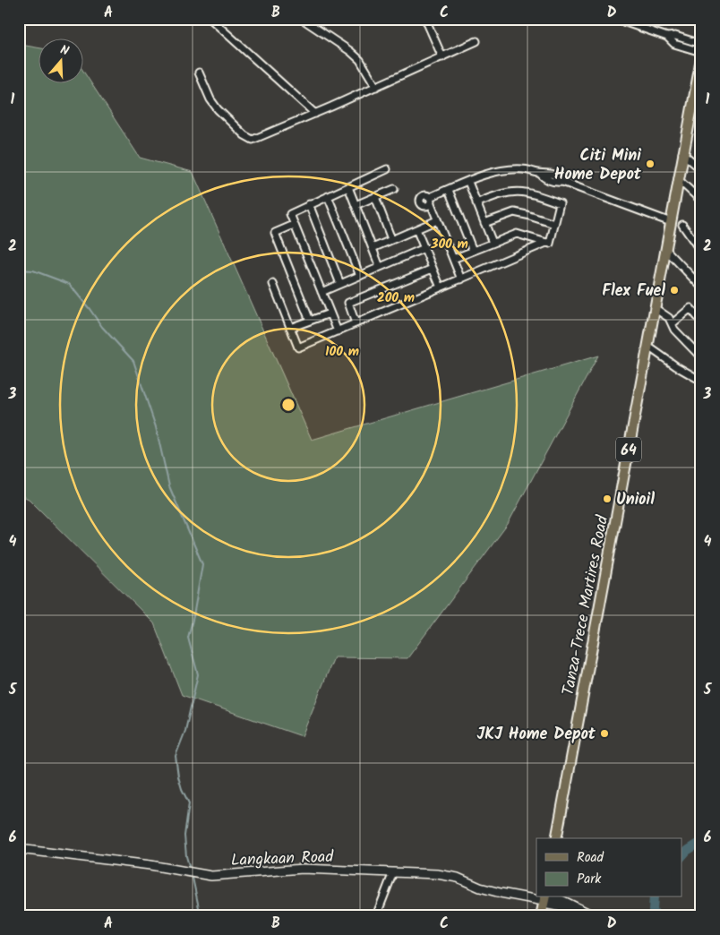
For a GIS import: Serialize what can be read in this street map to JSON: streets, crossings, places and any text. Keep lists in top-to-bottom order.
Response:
{
  "streets": {
    "main road": ["64", "Tanza-Trece Martires Road"],
    "street": ["Langkaan Road"]
  },
  "places": [
    "Citi Mini Home Depot",
    "Flex Fuel",
    "Unioil",
    "JKJ Home Depot"
  ],
  "legend": ["Road", "Park"],
  "north": "top",
  "grid": {
    "columns": [
      "A",
      "B",
      "C",
      "D"
    ],
    "rows": [
      "1",
      "2",
      "3",
      "4",
      "5",
      "6"
    ]
  },
  "rings": ["300 m", "200 m", "100 m"]
}
